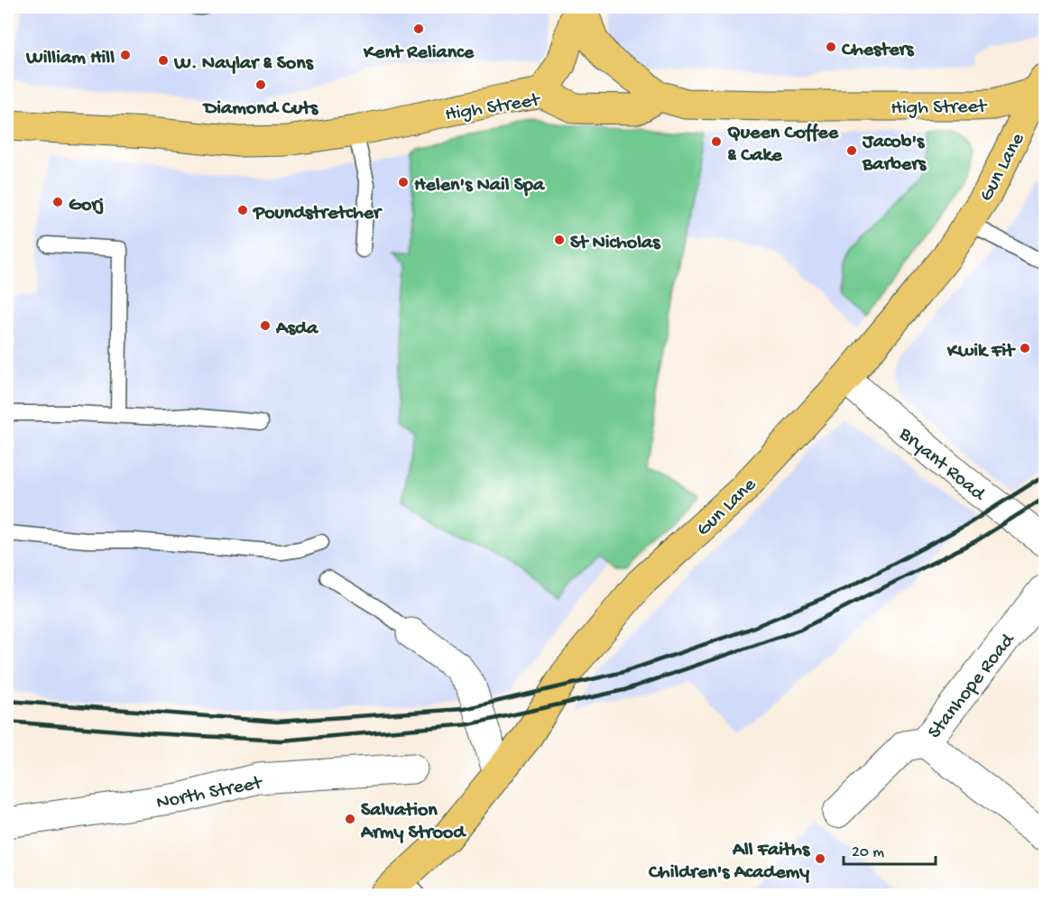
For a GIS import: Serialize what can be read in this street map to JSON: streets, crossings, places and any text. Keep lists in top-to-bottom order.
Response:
{
  "streets": {
    "main road": ["High Street", "Gun Lane"],
    "street": ["Bryant Road", "Stanhope Road", "North Street"]
  },
  "crossings": [
    ["High Street", "Gun Lane"],
    ["Gun Lane", "Bryant Road"]
  ],
  "places": [
    "Kent Reliance",
    "Chesters",
    "William Hill",
    "W. Naylar & Sons",
    "Diamond Cuts",
    "Queen Coffee & Cake",
    "Jacob's Barbers",
    "Helen's Nail Spa",
    "Gorj",
    "Poundstretcher",
    "St Nicholas",
    "Asda",
    "Kwik Fit",
    "Salvation Army Strood",
    "All Faiths Children's Academy"
  ],
  "scale_bar": "20 m"
}
